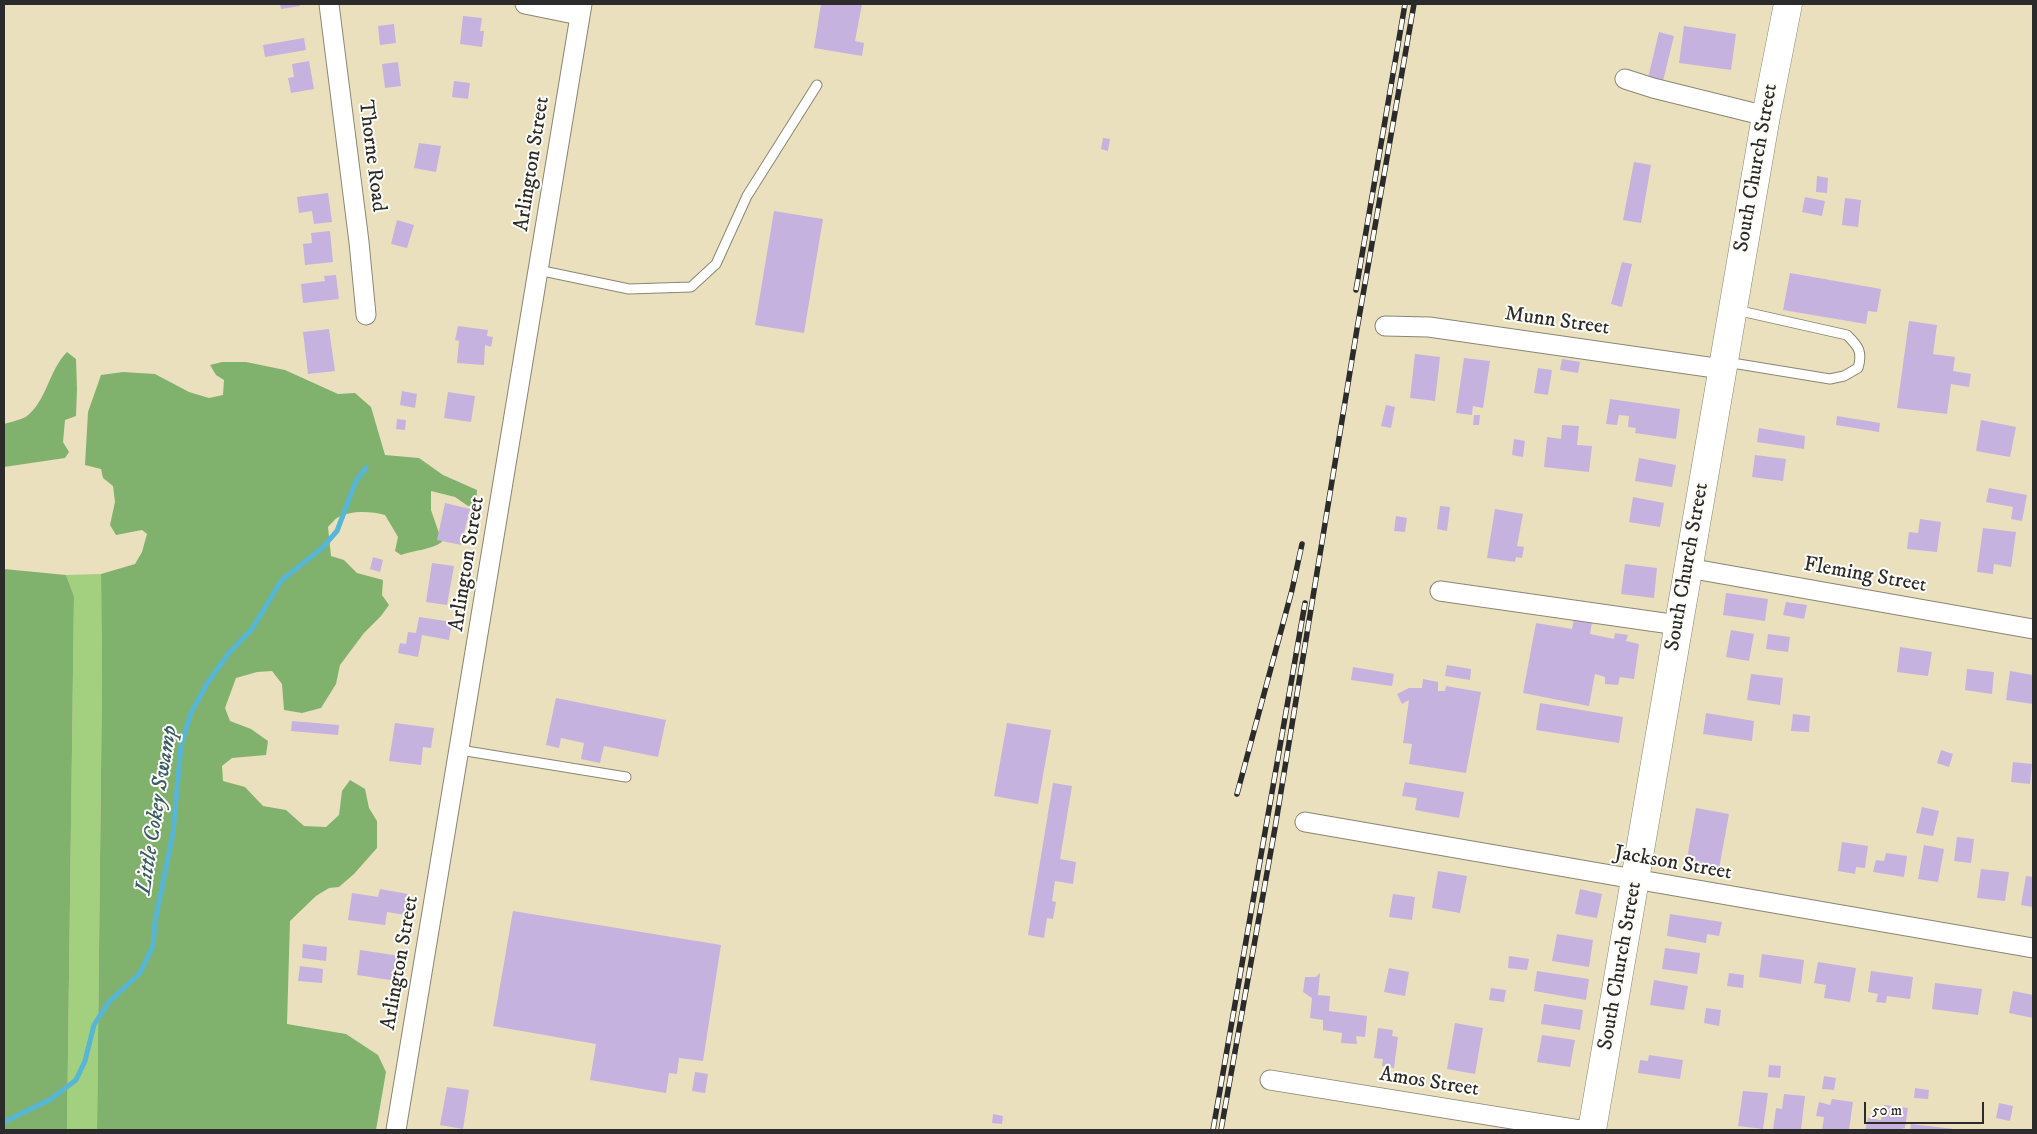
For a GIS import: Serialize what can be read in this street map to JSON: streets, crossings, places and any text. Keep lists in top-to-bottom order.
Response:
{
  "streets": {
    "main road": ["South Church Street"],
    "street": [
      "Thorne Road",
      "Arlington Street",
      "Munn Street",
      "Fleming Street",
      "Jackson Street",
      "Amos Street"
    ]
  },
  "crossings": [
    ["South Church Street", "Munn Street"],
    ["South Church Street", "Fleming Street"],
    ["South Church Street", "Jackson Street"]
  ],
  "water": ["Little Cokey Swamp"],
  "scale_bar": "50 m"
}
